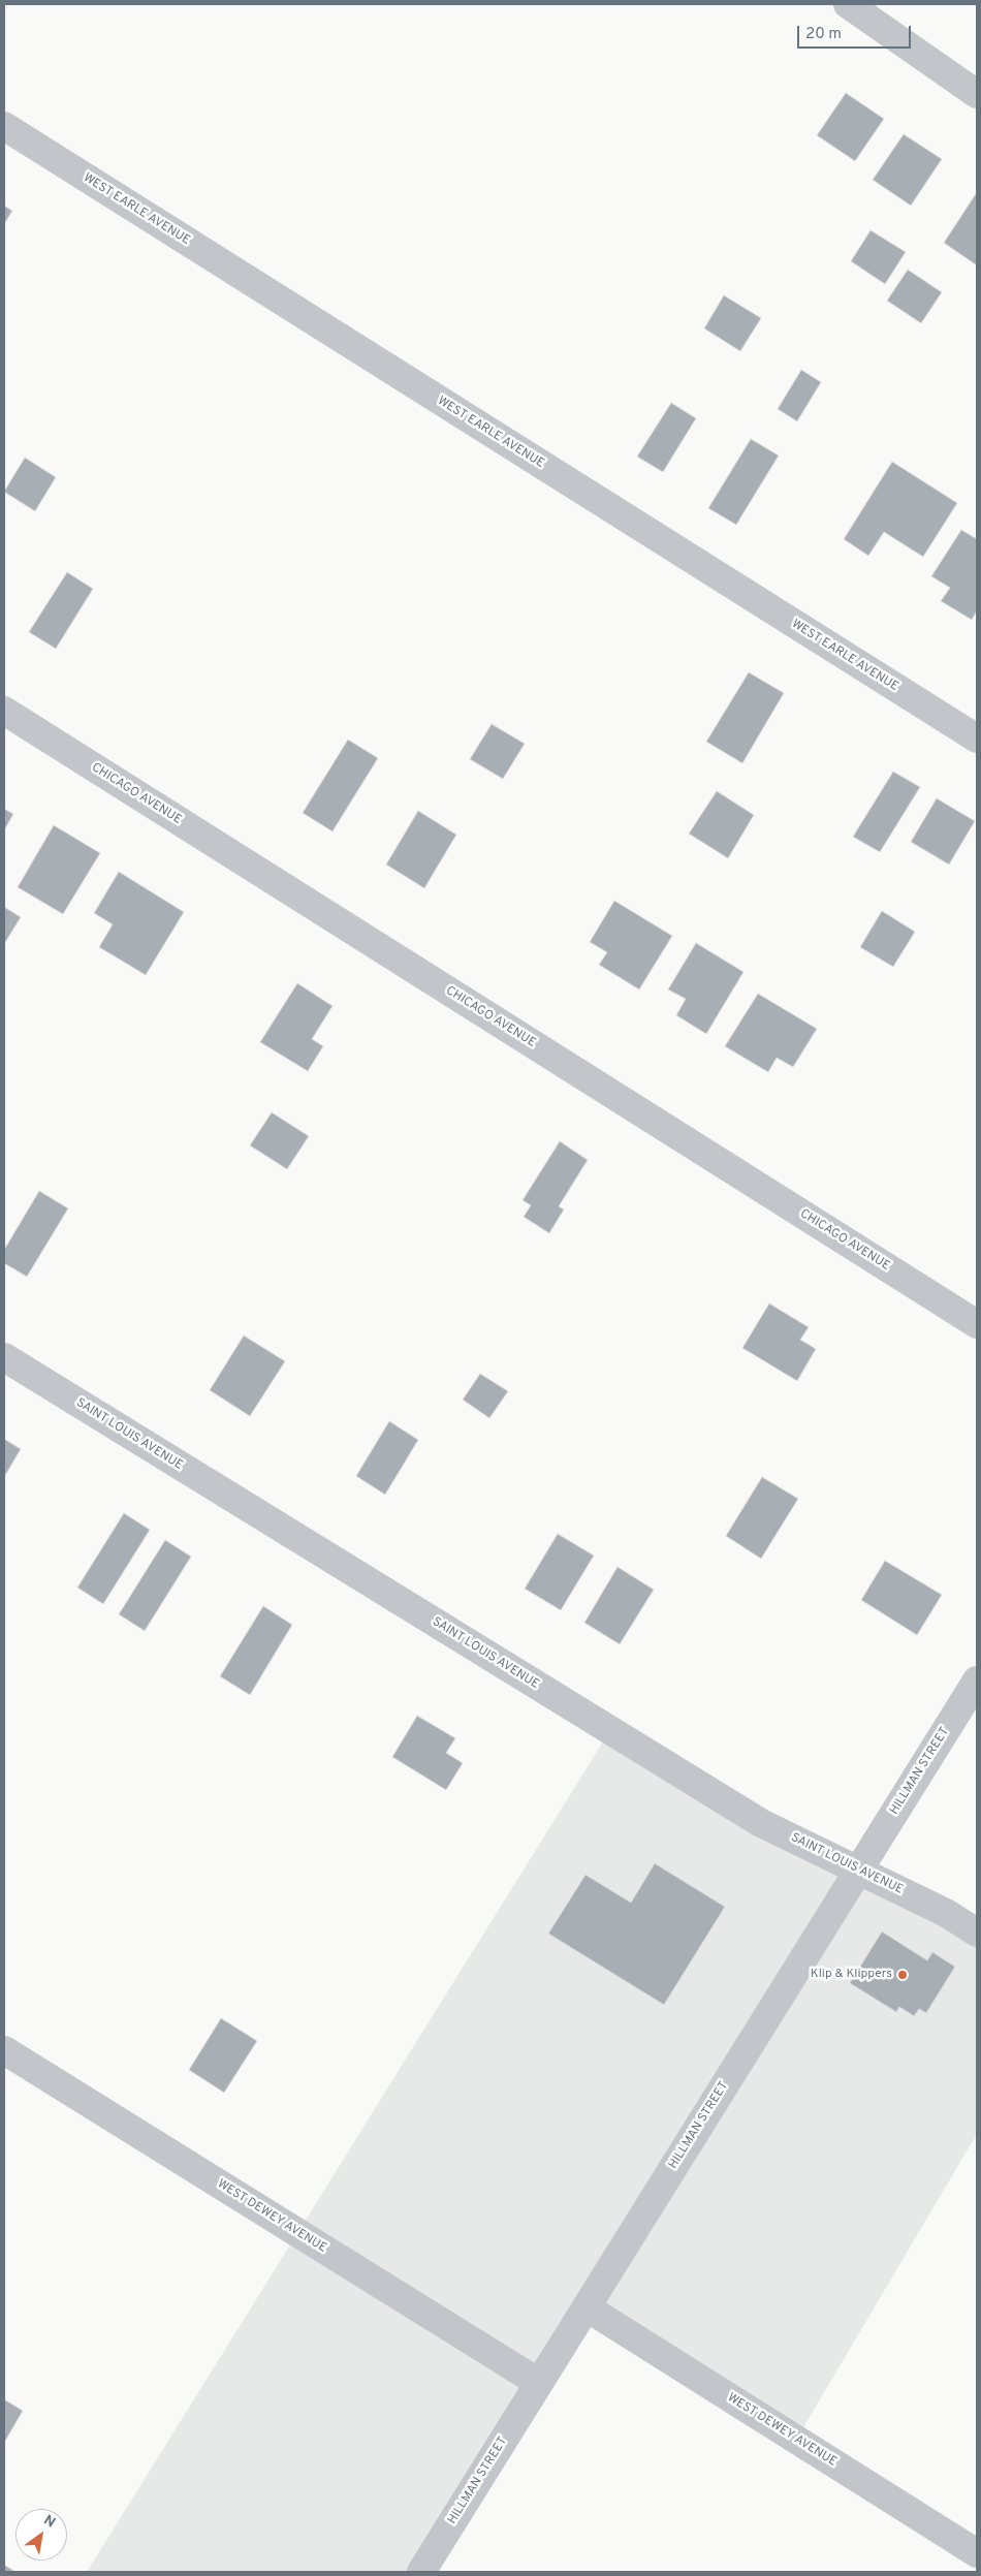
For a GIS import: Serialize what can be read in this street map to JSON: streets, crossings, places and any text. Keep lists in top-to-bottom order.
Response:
{
  "streets": {
    "street": [
      "WEST EARLE AVENUE",
      "CHICAGO AVENUE",
      "SAINT LOUIS AVENUE",
      "HILLMAN STREET",
      "WEST DEWEY AVENUE"
    ]
  },
  "crossings": [
    ["SAINT LOUIS AVENUE", "HILLMAN STREET"],
    ["HILLMAN STREET", "WEST DEWEY AVENUE"]
  ],
  "places": ["Klip & Klippers"],
  "scale_bar": "20 m",
  "north": "top right"
}
